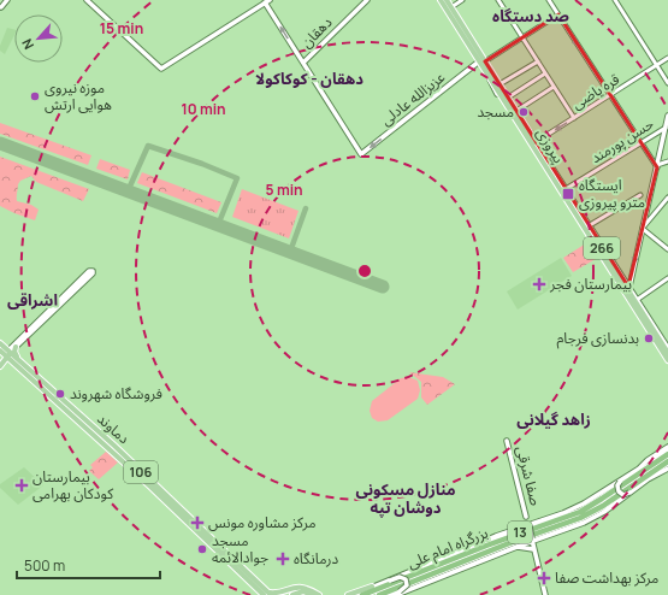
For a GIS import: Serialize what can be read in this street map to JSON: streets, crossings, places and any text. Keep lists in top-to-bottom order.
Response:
{
  "streets": {
    "highway": ["13", "بزرگراه امام علی"],
    "main road": [
      "دهقان",
      "عزیزالله عادلی",
      "پیروزی",
      "266",
      "دماوند",
      "106",
      "صفا شرقی"
    ],
    "street": ["قره یاضی", "حسن پورمند"]
  },
  "crossings": [
    ["دهقان", "عزیزالله عادلی"],
    ["قره یاضی", "پیروزی"],
    ["عزیزالله عادلی", "پیروزی"],
    ["حسن پورمند", "پیروزی"],
    ["صفا شرقی", "بزرگراه امام علی"]
  ],
  "districts": [
    "صد دستگاه",
    "دهقان - کوکاکولا",
    "اشراقی",
    "زاهد گیلانی",
    "منازل مسکونی دوشان تپه"
  ],
  "places": {
    "other": [
      "موزه نیروی هوایی ارتش",
      "مسجد",
      "بدنسازی فرجام",
      "فروشگاه شهروند",
      "مسجد جوادالائمه"
    ],
    "transit": ["ایستگاه مترو پیروزی"],
    "health": [
      "بیمارستان فجر",
      "بیمارستان کودکان بهرامی",
      "مرکز مشاوره مونس",
      "درمانگاه",
      "مرکز بهداشت صفا"
    ]
  },
  "scale_bar": "500 m",
  "north": "bottom left",
  "rings": ["15 min", "10 min", "5 min"]
}
